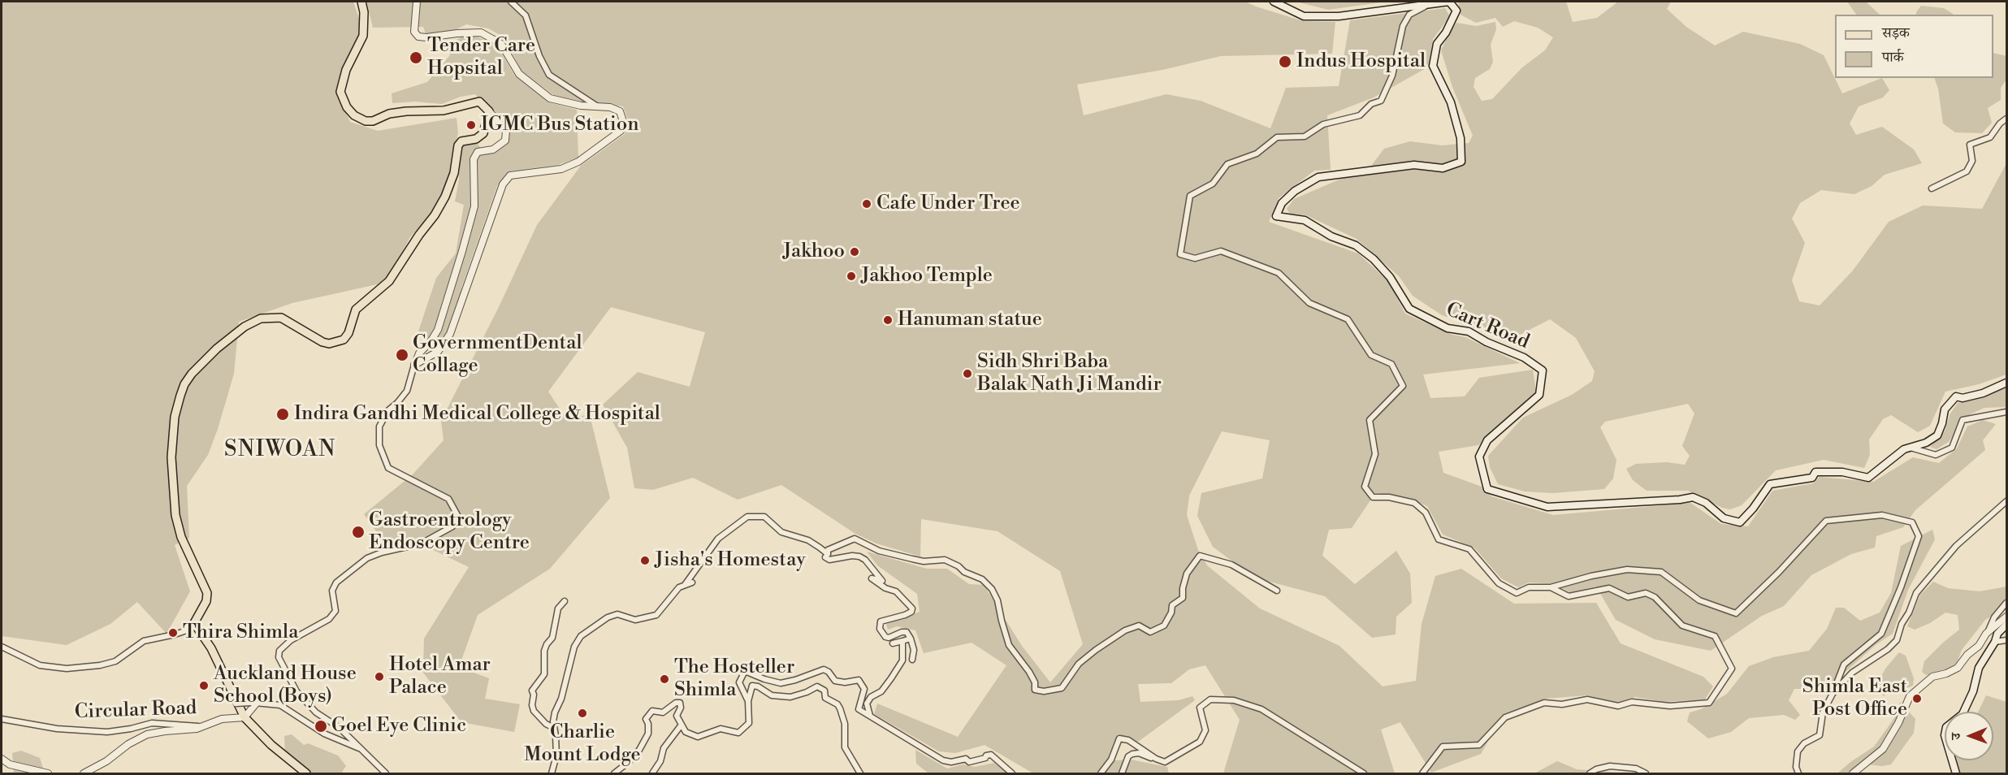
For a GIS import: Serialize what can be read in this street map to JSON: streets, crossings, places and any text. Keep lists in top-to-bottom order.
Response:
{
  "streets": {
    "main road": ["Cart Road"],
    "street": ["Circular Road"]
  },
  "districts": ["SNIWOAN"],
  "places": [
    "Tender Care Hopsital",
    "Indus Hospital",
    "IGMC Bus Station",
    "Cafe Under Tree",
    "Jakhoo",
    "Jakhoo Temple",
    "Hanuman statue",
    "GovernmentDental Collage",
    "Sidh Shri Baba Balak Nath Ji Mandir",
    "Indira Gandhi Medical College & Hospital",
    "Gastroentrology Endoscopy Centre",
    "Jisha's Homestay",
    "Thira Shimla",
    "Hotel Amar Palace",
    "The Hosteller Shimla",
    "Auckland House School (Boys)",
    "Shimla East Post Office",
    "Charlie Mount Lodge",
    "Goel Eye Clinic"
  ],
  "legend": ["सड़क", "पार्क"],
  "north": "left"
}
